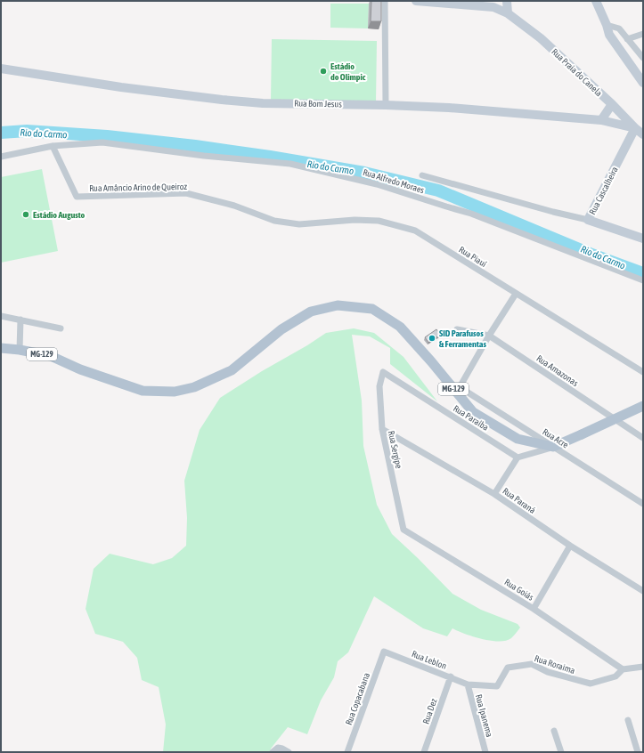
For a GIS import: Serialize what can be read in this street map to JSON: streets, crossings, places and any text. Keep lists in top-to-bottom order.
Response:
{
  "streets": {
    "main road": ["MG-129"],
    "street": [
      "Rua Praia do Canela",
      "Rua Bom Jesus",
      "Rua Alfredo Moraes",
      "Rua Amâncio Arino de Queiroz",
      "Rua Cascalheira",
      "Rua Piauí",
      "Rua Amazonas",
      "Rua Paraíba",
      "Rua Acre",
      "Rua Sergipe",
      "Rua Paraná",
      "Rua Goiás",
      "Rua Leblon",
      "Rua Roraima",
      "Rua Copacabana",
      "Rua Dez",
      "Rua Ipanema"
    ]
  },
  "crossings": [
    ["Rua Praia do Canela", "Rua Bom Jesus"],
    ["Rua Praia do Canela", "Rua Cascalheira"],
    ["Rua Bom Jesus", "Rua Cascalheira"],
    ["Rua Alfredo Moraes", "Rua Amâncio Arino de Queiroz"],
    ["Rua Amâncio Arino de Queiroz", "Rua Piauí"],
    ["MG-129", "Rua Acre"],
    ["Rua Amazonas", "Rua Acre"],
    ["Rua Paraíba", "Rua Sergipe"],
    ["Rua Sergipe", "Rua Paraná"],
    ["Rua Sergipe", "Rua Goiás"],
    ["Rua Goiás", "Rua Roraima"],
    ["Rua Leblon", "Rua Roraima"],
    ["Rua Leblon", "Rua Copacabana"],
    ["Rua Leblon", "Rua Dez"],
    ["Rua Leblon", "Rua Ipanema"],
    ["Rua Roraima", "Rua Ipanema"]
  ],
  "water": ["Rio do Carmo"],
  "places": ["Estádio do Olimpic", "Estádio Augusto", "SID Parafusos & Ferramentas"]
}
